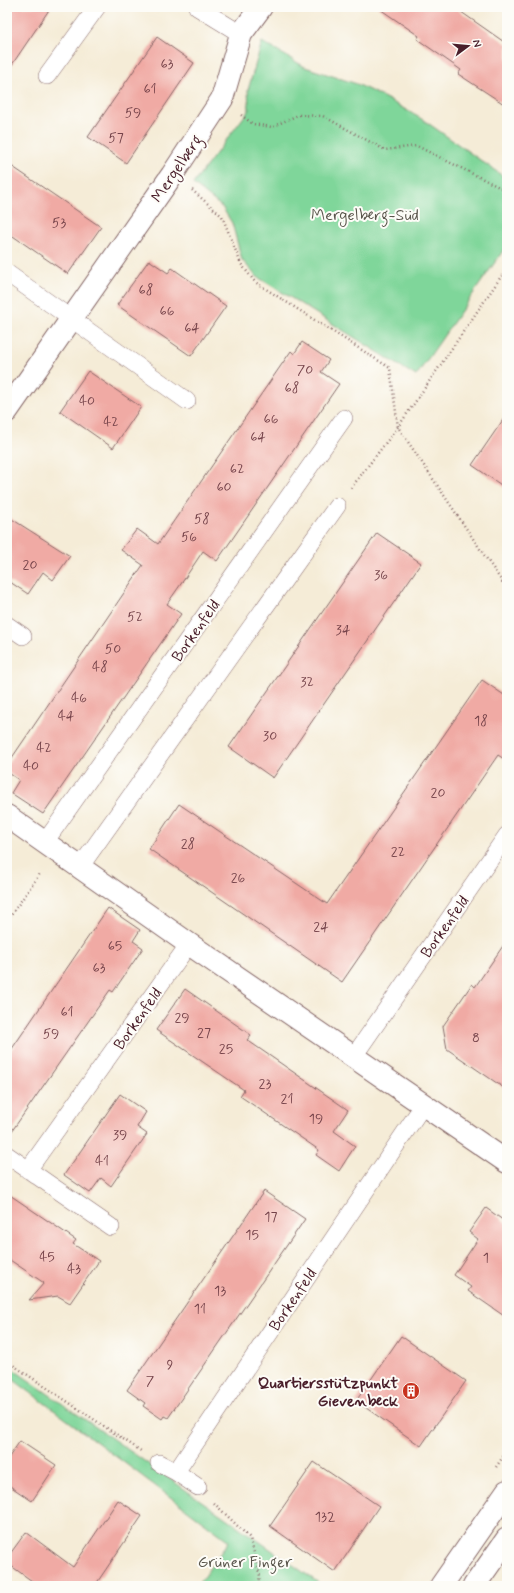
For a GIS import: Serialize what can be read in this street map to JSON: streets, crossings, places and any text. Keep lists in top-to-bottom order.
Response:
{
  "streets": {
    "street": ["Mergelberg"],
    "lane": ["Borkenfeld"]
  },
  "parks": ["Mergelberg-Süd", "Grüner Finger"],
  "places": {
    "building": ["Quartiersstützpunkt Gievenbeck"]
  },
  "house_numbers": [
    "63",
    "61",
    "59",
    "57",
    "53",
    "68",
    "66",
    "64",
    "70",
    "68",
    "40",
    "66",
    "42",
    "64",
    "62",
    "60",
    "58",
    "56",
    "20",
    "36",
    "52",
    "34",
    "50",
    "48",
    "32",
    "46",
    "44",
    "18",
    "30",
    "42",
    "40",
    "20",
    "28",
    "22",
    "26",
    "24",
    "65",
    "63",
    "61",
    "29",
    "27",
    "59",
    "8",
    "25",
    "23",
    "21",
    "19",
    "39",
    "41",
    "17",
    "15",
    "45",
    "1",
    "43",
    "13",
    "11",
    "9",
    "7",
    "132"
  ],
  "north": "right"
}
